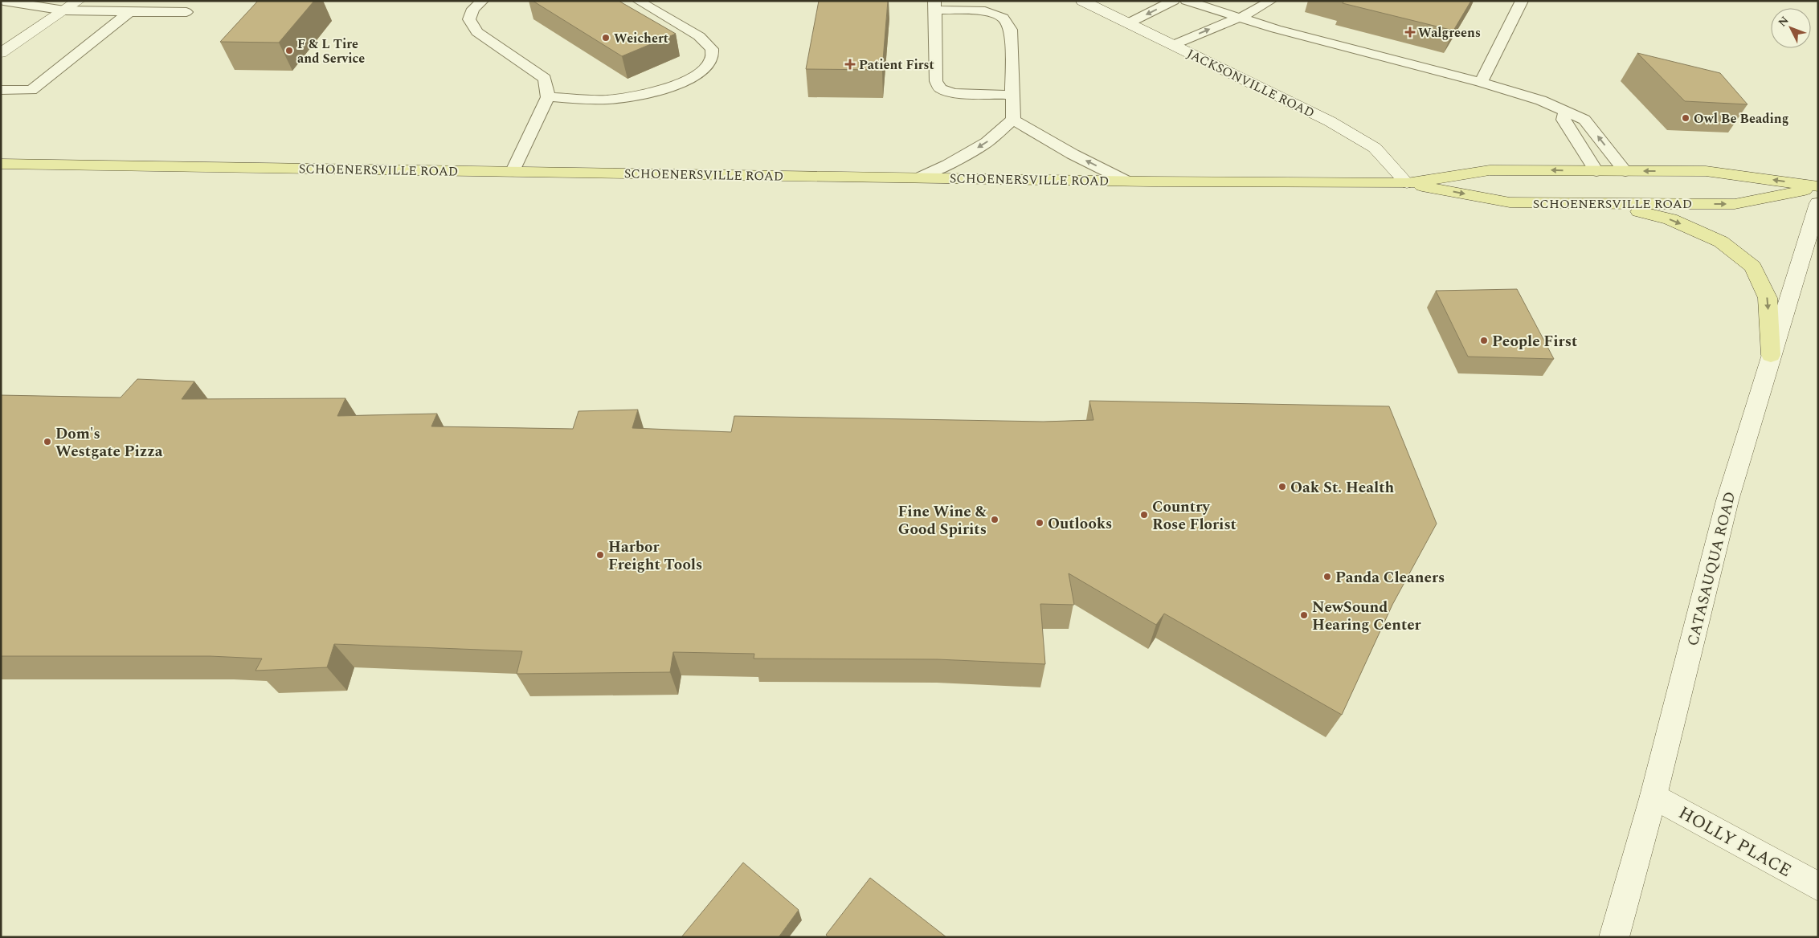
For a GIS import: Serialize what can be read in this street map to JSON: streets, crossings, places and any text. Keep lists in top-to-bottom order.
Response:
{
  "streets": {
    "main road": ["SCHOENERSVILLE ROAD"],
    "street": ["JACKSONVILLE ROAD", "CATASAUQUA ROAD", "HOLLY PLACE"]
  },
  "crossings": [
    ["JACKSONVILLE ROAD", "SCHOENERSVILLE ROAD"],
    ["CATASAUQUA ROAD", "HOLLY PLACE"]
  ],
  "places": {
    "health": ["Walgreens", "Patient First"],
    "other": [
      "Weichert",
      "F & L Tire and Service",
      "Owl Be Beading",
      "People First",
      "Dom's Westgate Pizza",
      "Oak St. Health",
      "Country Rose Florist",
      "Fine Wine & Good Spirits",
      "Outlooks",
      "Harbor Freight Tools",
      "Panda Cleaners",
      "NewSound Hearing Center"
    ]
  },
  "north": "top left"
}
